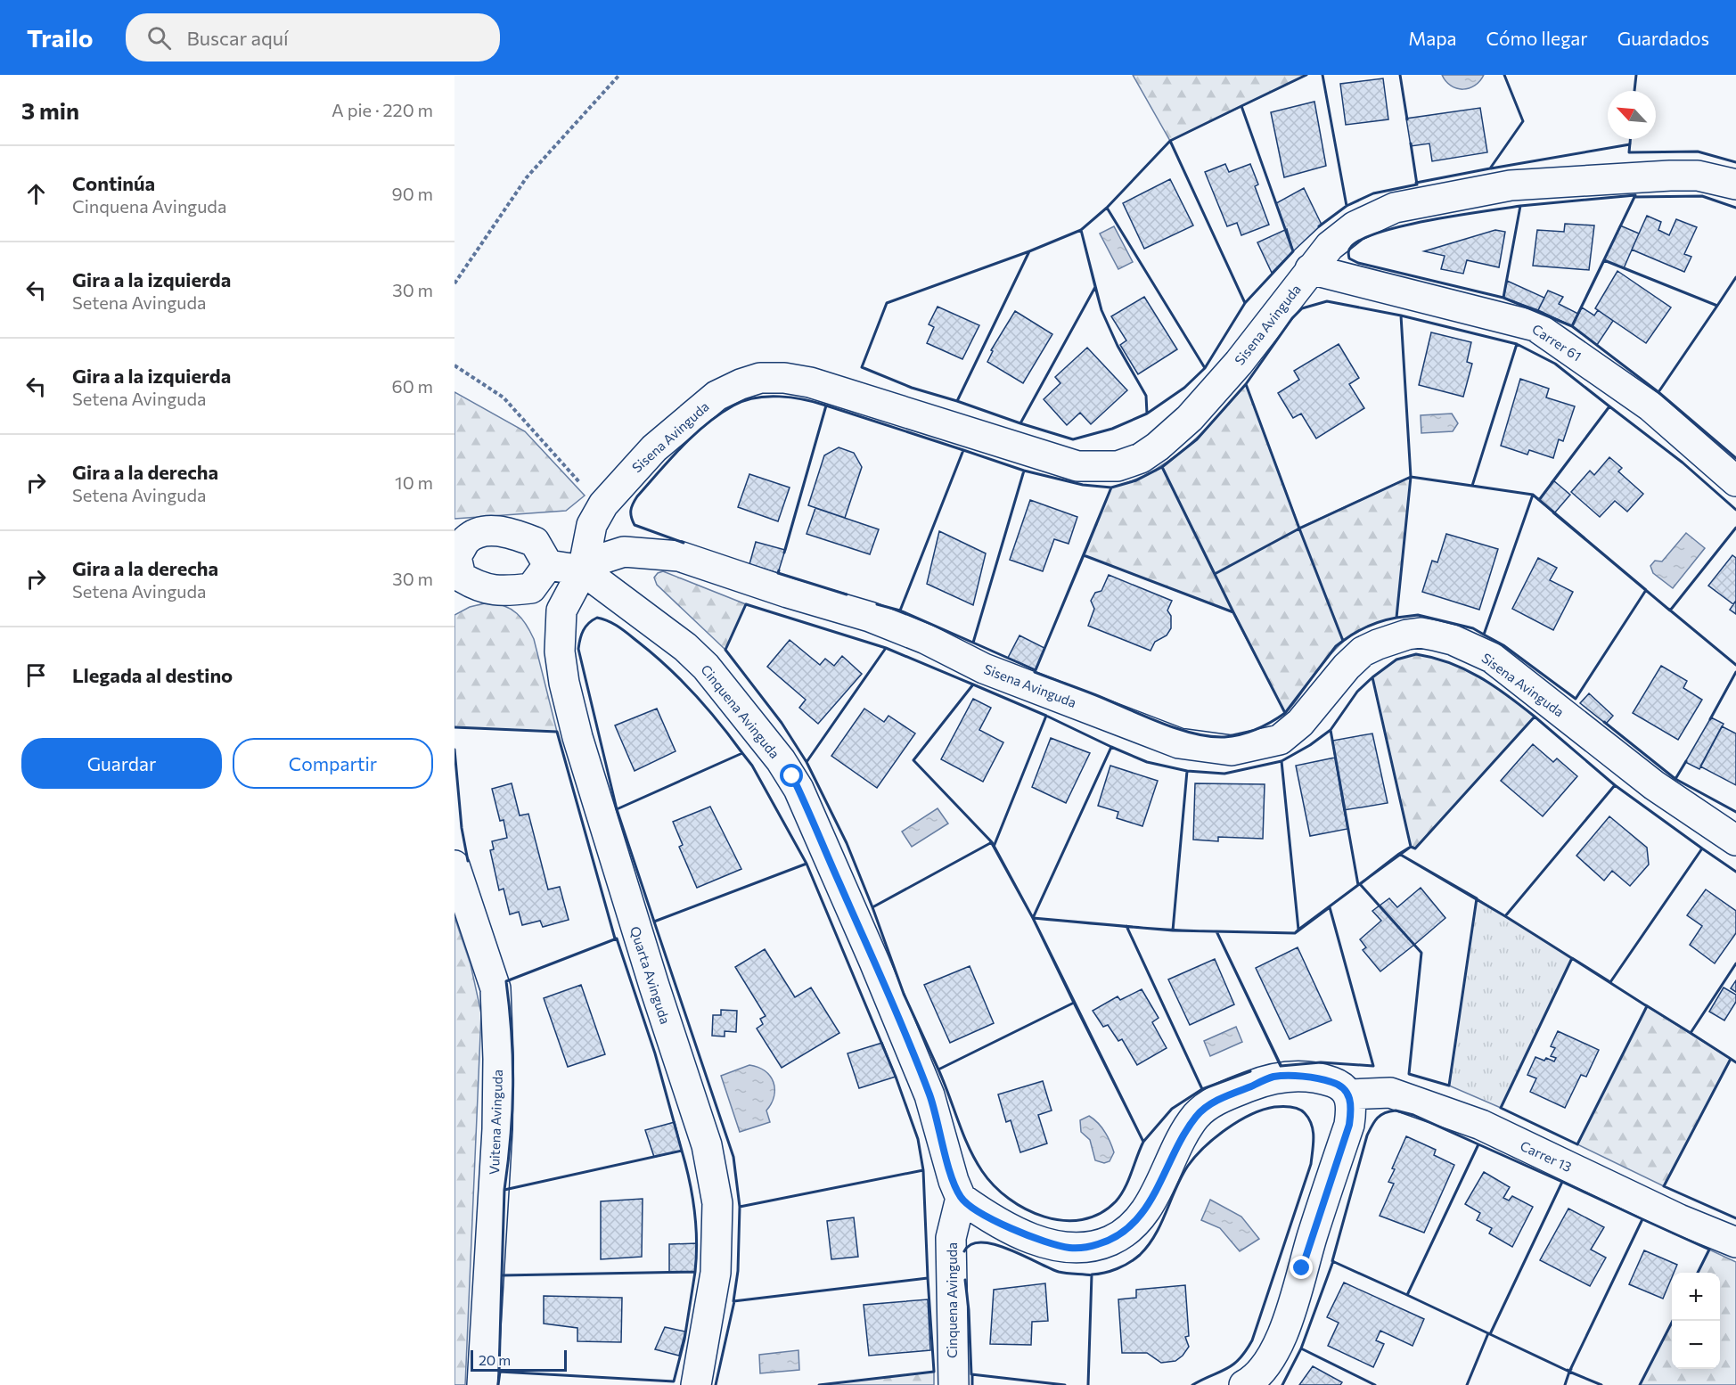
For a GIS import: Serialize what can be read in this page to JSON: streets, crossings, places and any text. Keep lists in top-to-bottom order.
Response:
{
  "streets": {
    "street": [
      "Sisena Avinguda",
      "Carrer 61",
      "Cinquena Avinguda",
      "Quarta Avinguda",
      "Vuitena Avinguda",
      "Carrer 13"
    ]
  },
  "crossings": [
    ["Sisena Avinguda", "Carrer 61"],
    ["Sisena Avinguda", "Cinquena Avinguda"],
    ["Sisena Avinguda", "Quarta Avinguda"],
    ["Cinquena Avinguda", "Quarta Avinguda"]
  ],
  "scale_bar": "20 m",
  "north": "top left",
  "page": {
    "header": "Trailo",
    "search": "Buscar aquí",
    "nav": ["Mapa", "Cómo llegar", "Guardados"],
    "heading": ["3 min", "A pie · 220 m"],
    "list": [
      ["Continúa", "Cinquena Avinguda", "90 m"],
      ["Gira a la izquierda", "Setena Avinguda", "30 m"],
      ["Gira a la izquierda", "Setena Avinguda", "60 m"],
      ["Gira a la derecha", "Setena Avinguda", "10 m"],
      ["Gira a la derecha", "Setena Avinguda", "30 m"],
      "Llegada al destino"
    ],
    "buttons": ["Guardar", "Compartir"],
    "map_buttons": ["+", "−"],
    "scale": "20 m"
  }
}
